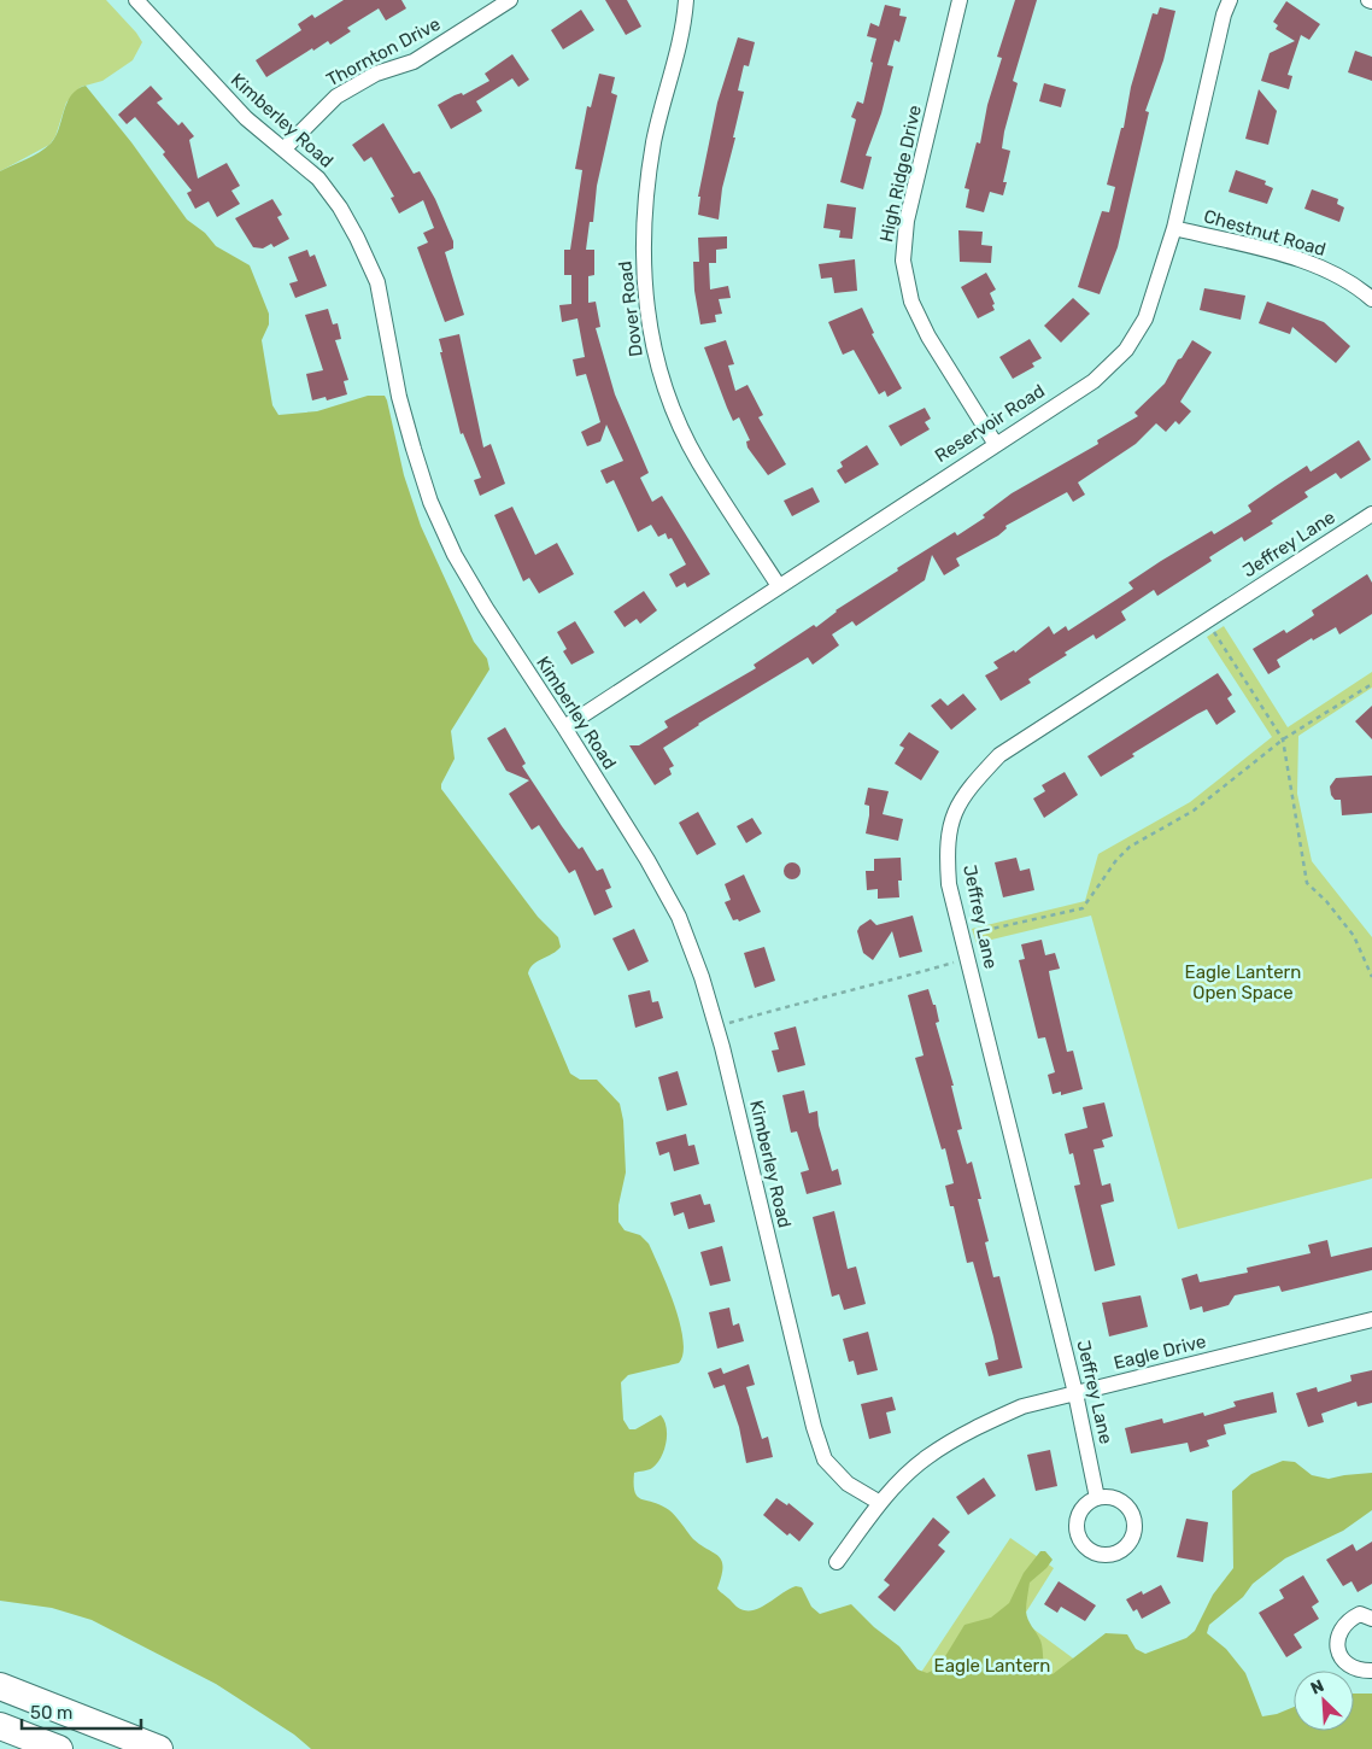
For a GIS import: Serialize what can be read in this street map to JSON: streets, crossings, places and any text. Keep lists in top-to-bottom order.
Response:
{
  "streets": {
    "street": [
      "Thornton Drive",
      "Kimberley Road",
      "High Ridge Drive",
      "Chestnut Road",
      "Dover Road",
      "Reservoir Road",
      "Jeffrey Lane",
      "Eagle Drive"
    ]
  },
  "crossings": [
    ["Thornton Drive", "Kimberley Road"],
    ["Kimberley Road", "Reservoir Road"],
    ["Kimberley Road", "Eagle Drive"],
    ["High Ridge Drive", "Reservoir Road"],
    ["Chestnut Road", "Reservoir Road"],
    ["Dover Road", "Reservoir Road"],
    ["Jeffrey Lane", "Eagle Drive"]
  ],
  "parks": ["Eagle Lantern Open Space", "Eagle Lantern"],
  "scale_bar": "50 m",
  "north": "top left"
}
